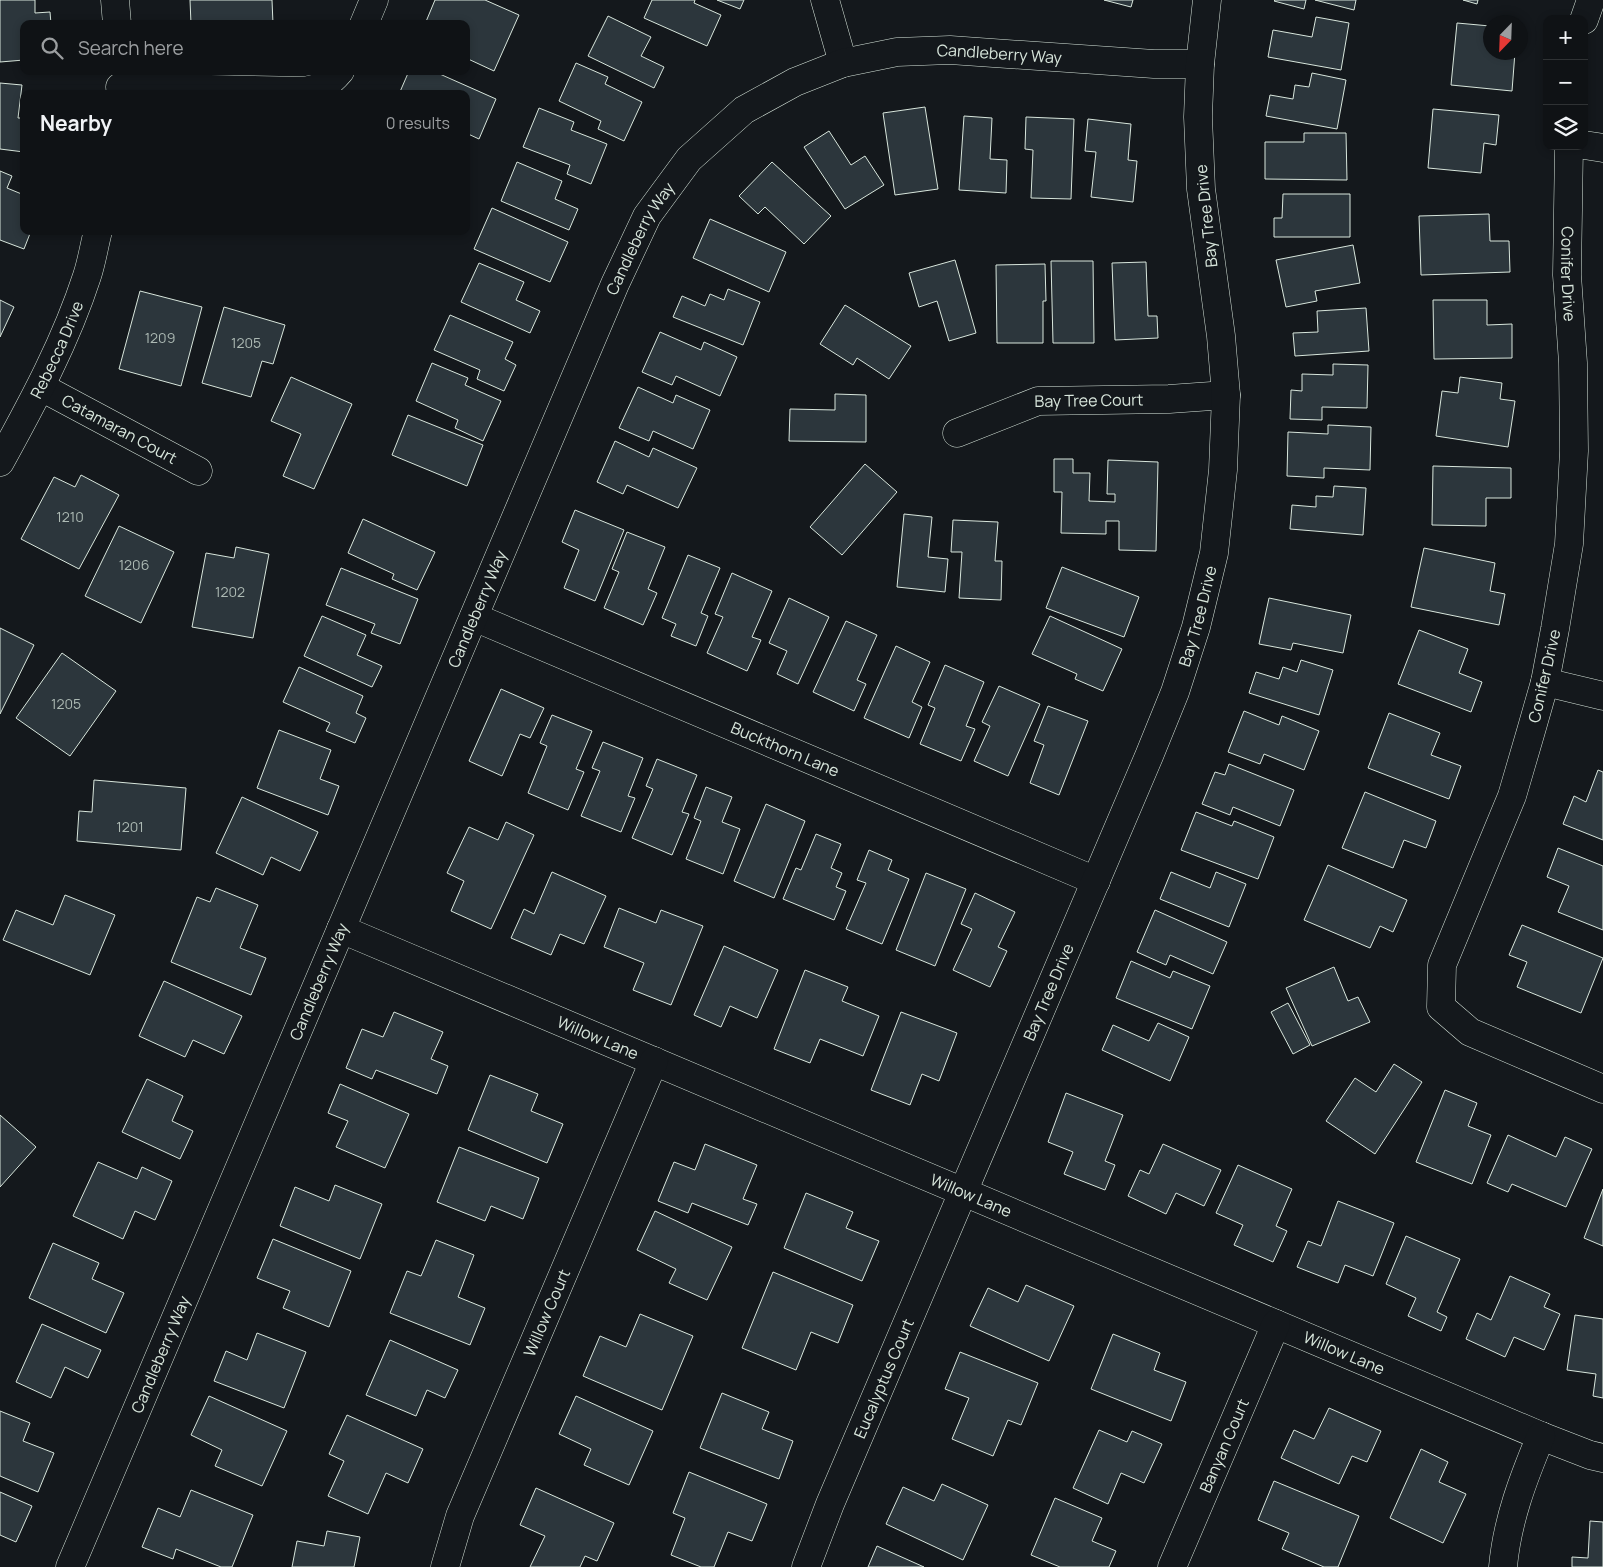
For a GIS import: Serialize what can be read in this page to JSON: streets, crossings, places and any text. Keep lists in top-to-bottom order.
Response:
{
  "streets": {
    "street": [
      "Candleberry Way",
      "Bay Tree Drive",
      "Conifer Drive",
      "Rebecca Drive",
      "Bay Tree Court",
      "Catamaran Court",
      "Buckthorn Lane",
      "Willow Lane",
      "Willow Court",
      "Eucalyptus Court",
      "Banyan Court"
    ]
  },
  "crossings": [
    ["Candleberry Way", "Bay Tree Drive"],
    ["Candleberry Way", "Buckthorn Lane"],
    ["Candleberry Way", "Willow Lane"],
    ["Bay Tree Drive", "Bay Tree Court"],
    ["Bay Tree Drive", "Buckthorn Lane"],
    ["Bay Tree Drive", "Willow Lane"],
    ["Bay Tree Drive", "Eucalyptus Court"],
    ["Rebecca Drive", "Catamaran Court"],
    ["Willow Lane", "Willow Court"],
    ["Willow Lane", "Eucalyptus Court"],
    ["Willow Lane", "Banyan Court"]
  ],
  "house_numbers": [
    "1209",
    "1205",
    "1210",
    "1206",
    "1202",
    "1205",
    "1201"
  ],
  "north": "bottom left",
  "page": {
    "map_buttons": ["+", "−"],
    "search": "Search here",
    "heading": ["Nearby", "0 results"]
  }
}
